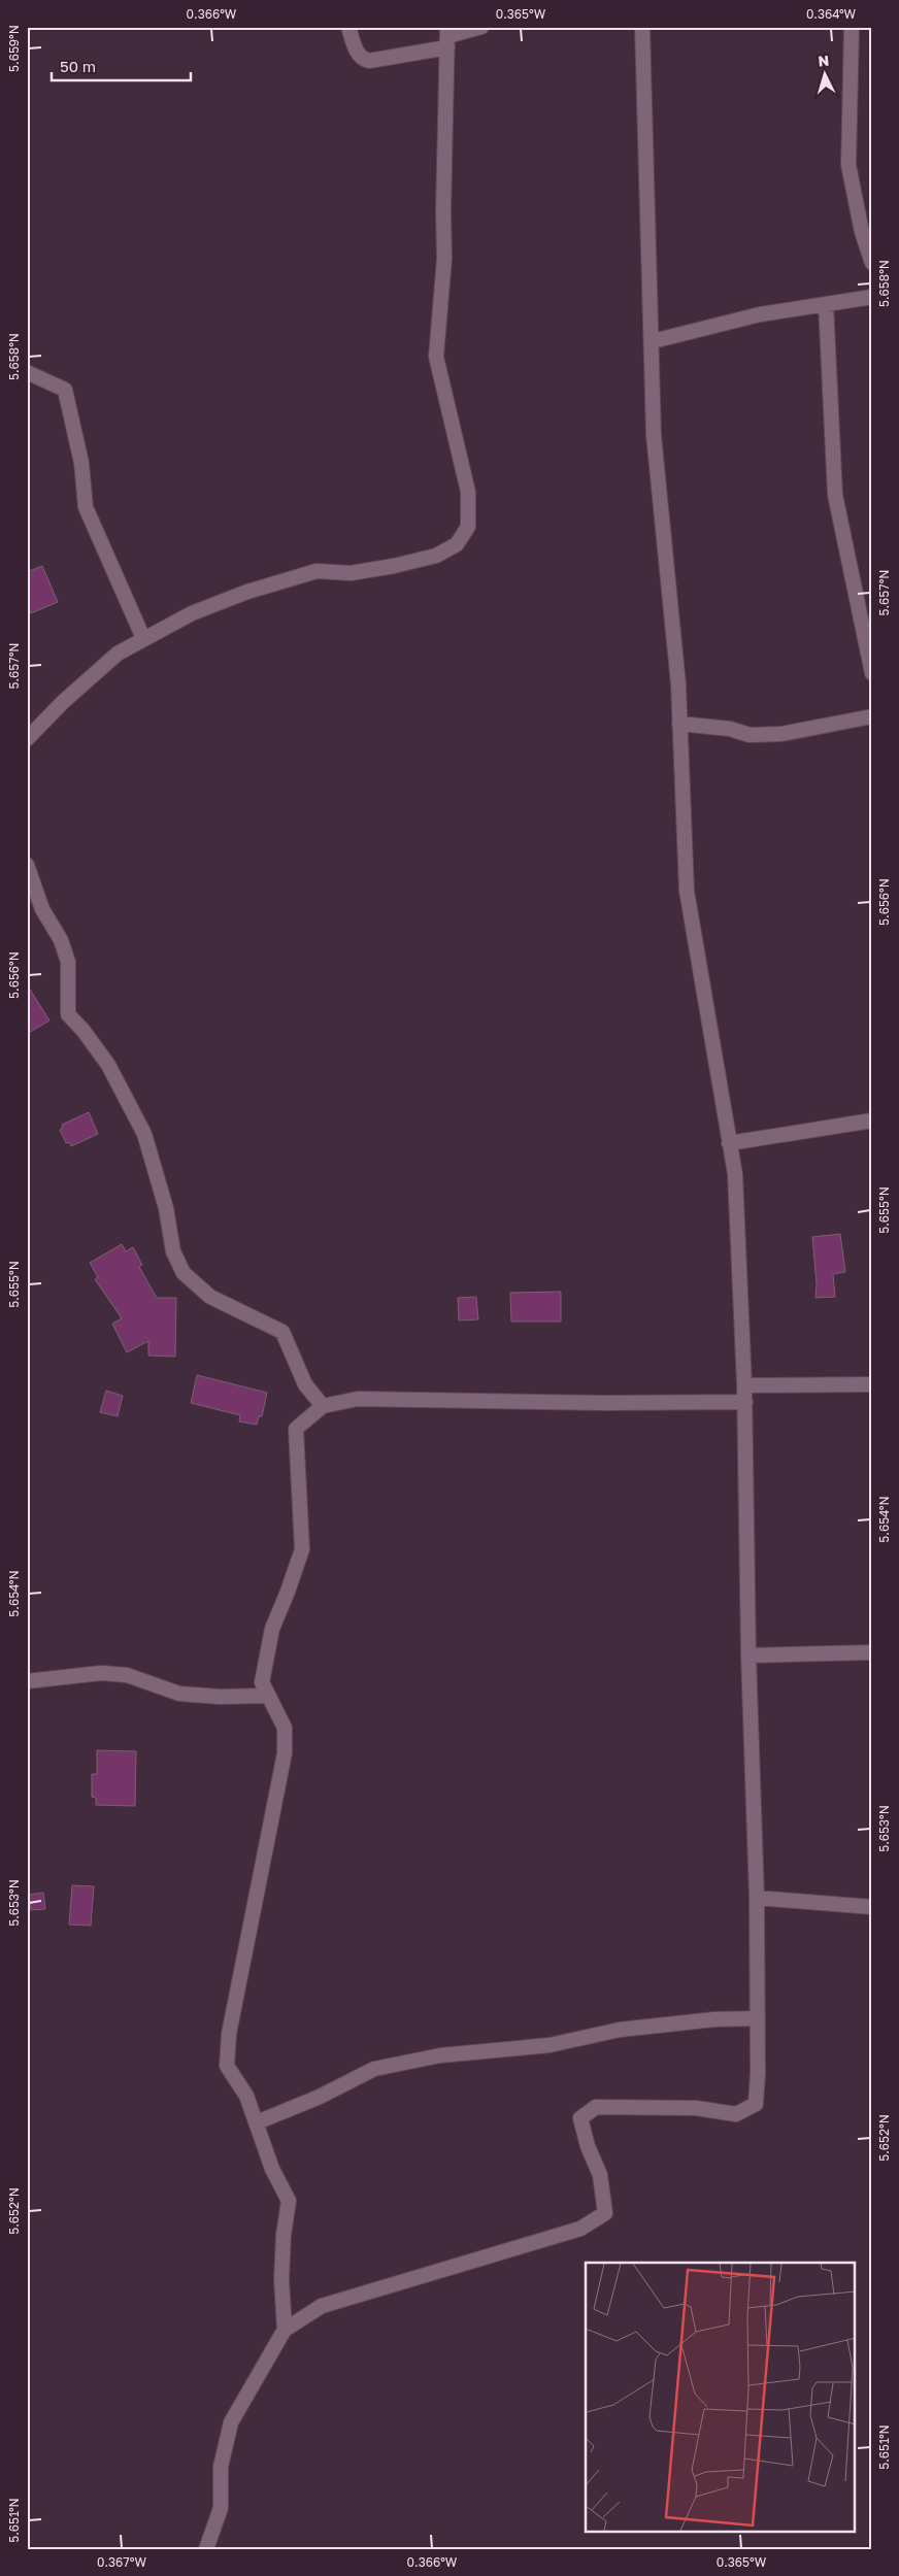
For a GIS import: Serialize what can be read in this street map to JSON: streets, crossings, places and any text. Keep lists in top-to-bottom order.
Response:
{
  "scale_bar": "50 m",
  "north": "top",
  "coordinates": [
    "0.366°W",
    "0.365°W",
    "0.364°W",
    "5.659°N",
    "5.658°N",
    "5.657°N",
    "5.656°N",
    "5.655°N",
    "5.654°N",
    "5.653°N",
    "5.652°N",
    "5.651°N",
    "0.367°W"
  ]
}
